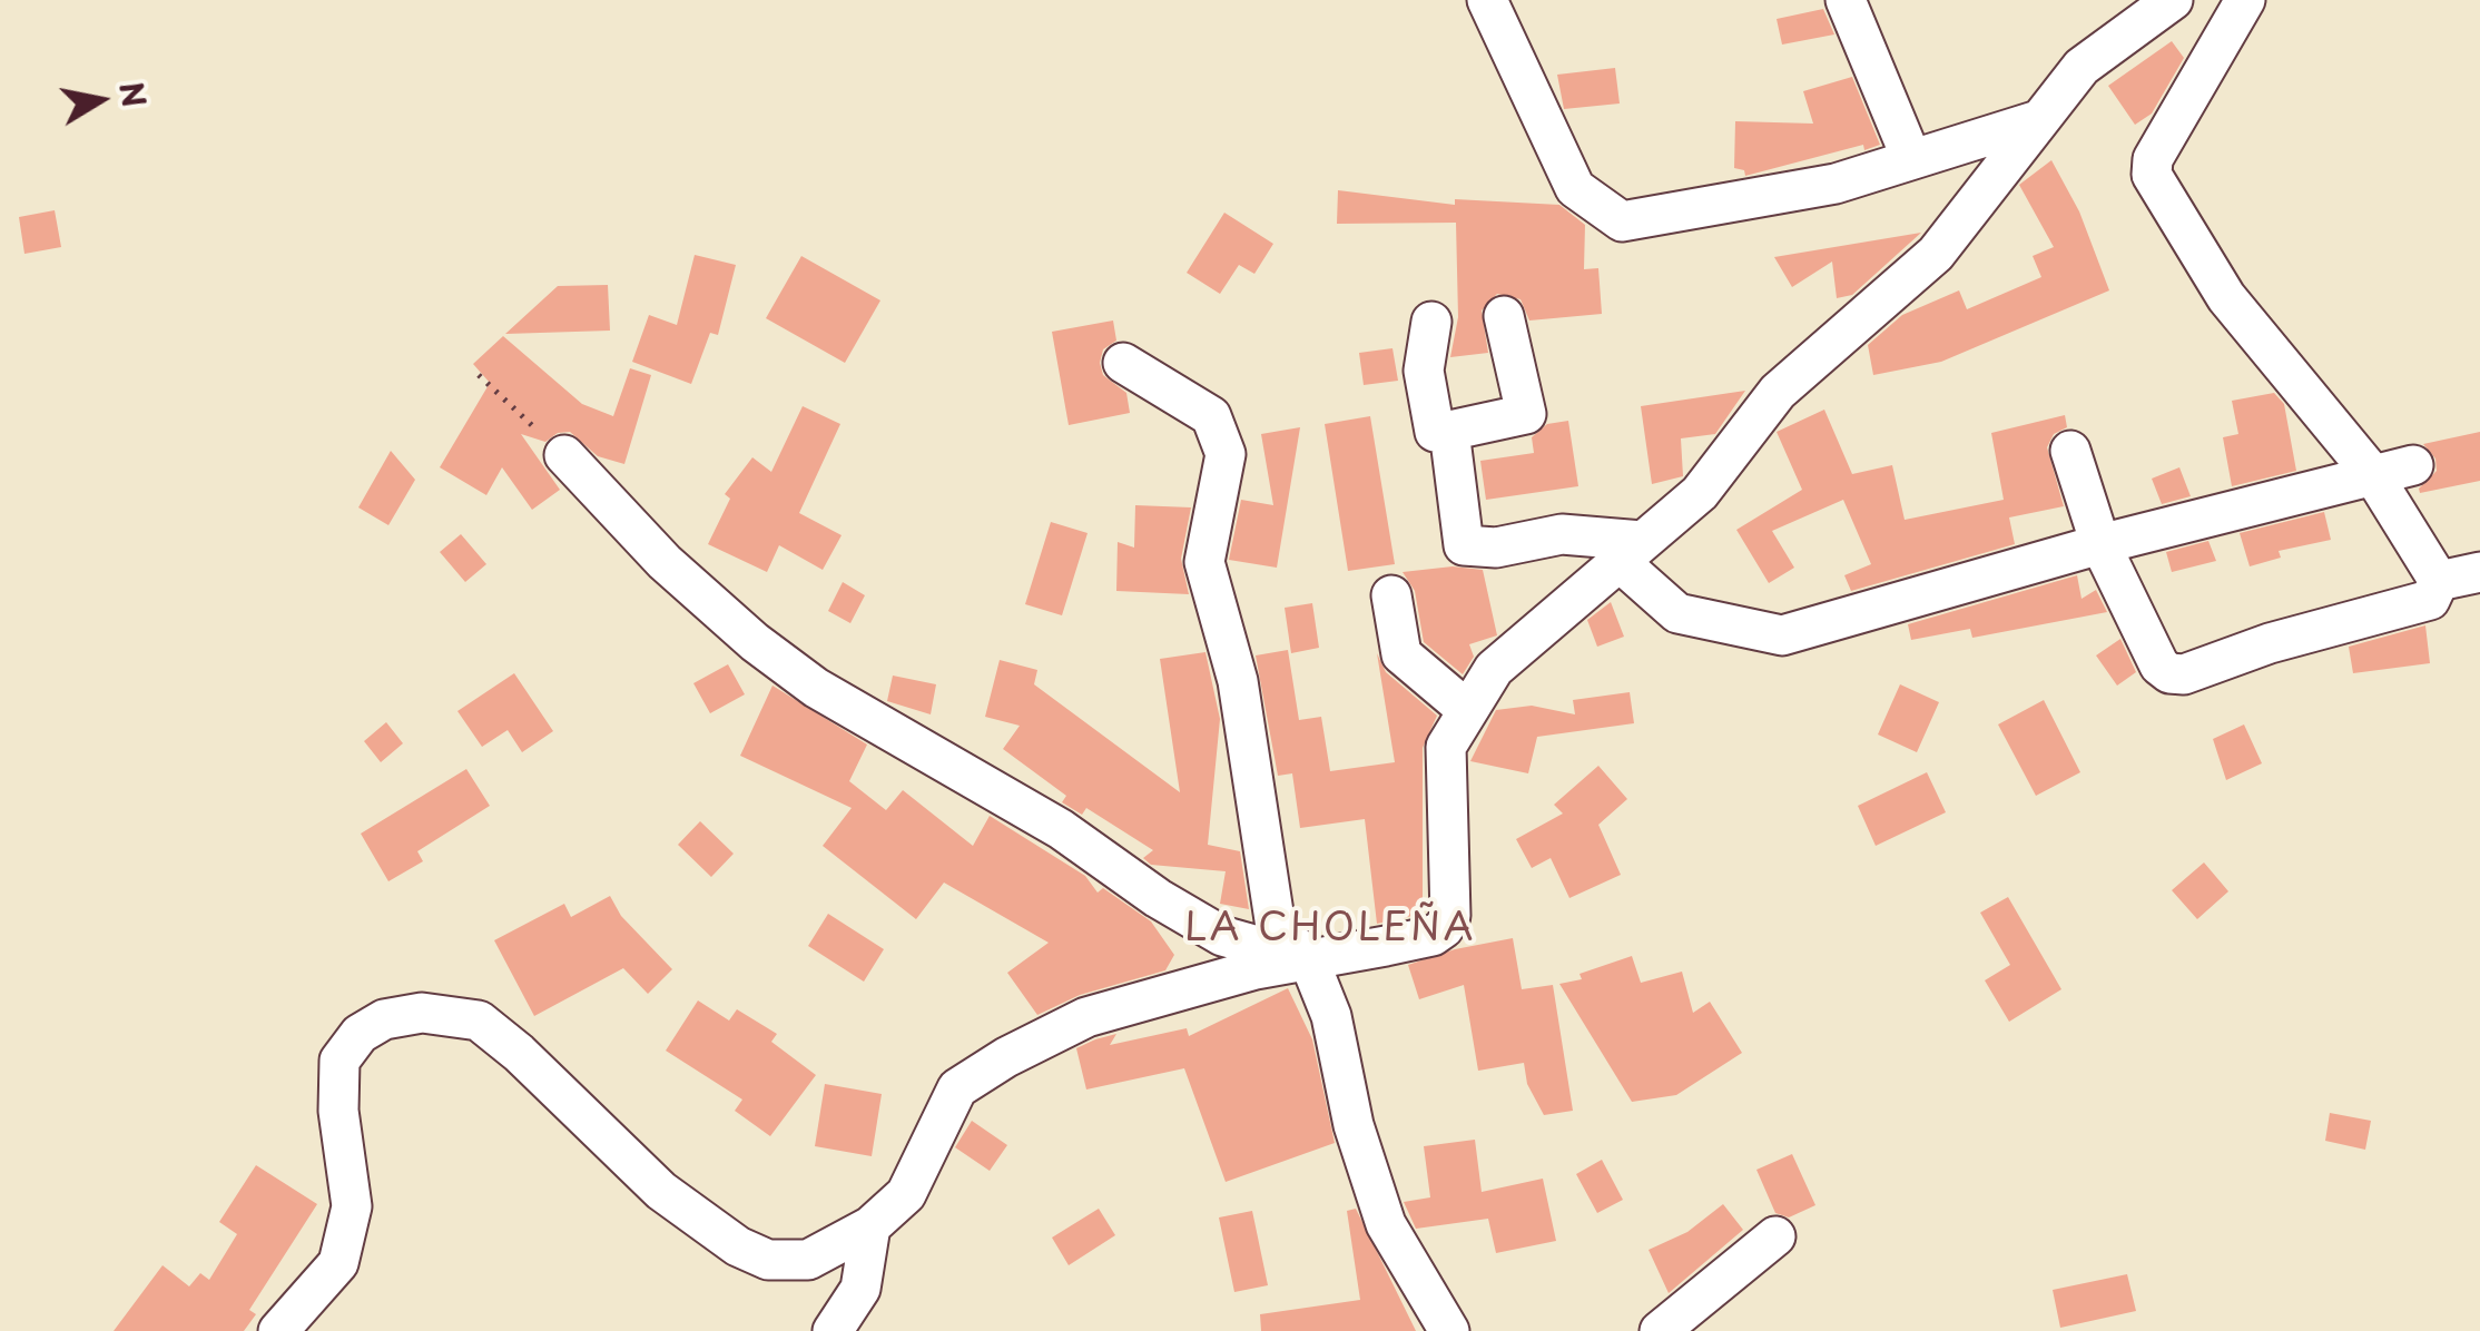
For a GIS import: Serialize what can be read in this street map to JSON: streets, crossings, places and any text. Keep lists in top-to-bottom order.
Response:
{
  "districts": ["LA CHOLEÑA"],
  "north": "right"
}
